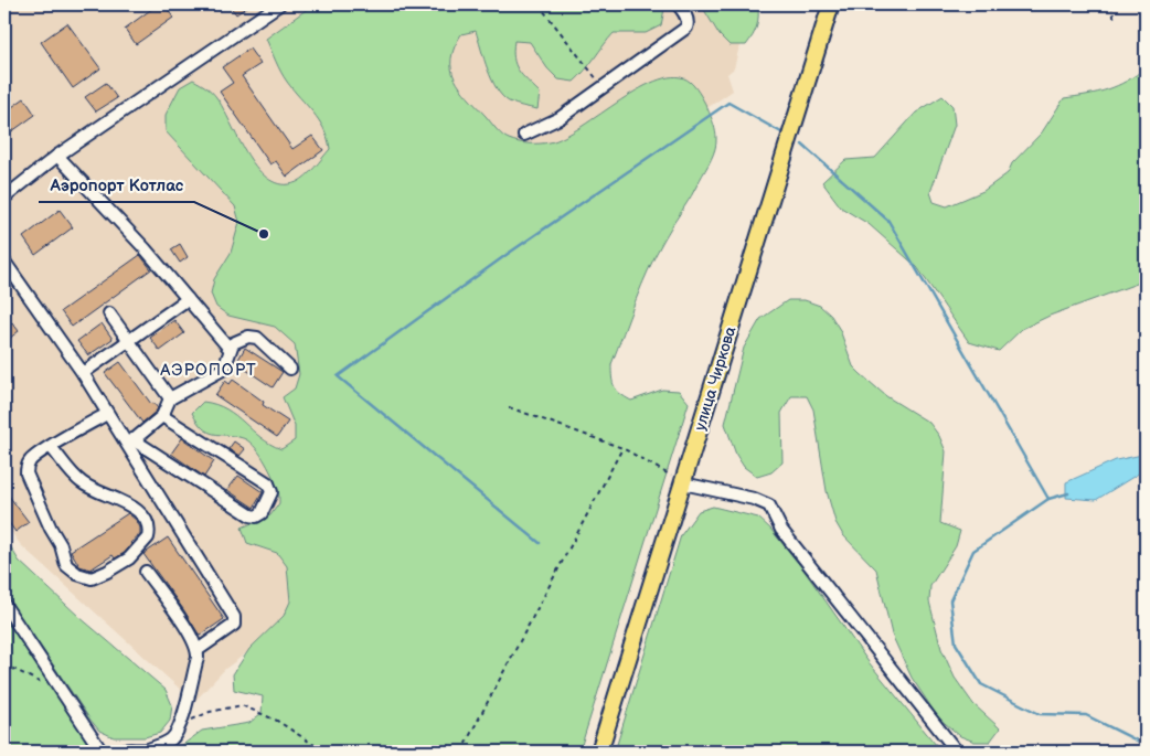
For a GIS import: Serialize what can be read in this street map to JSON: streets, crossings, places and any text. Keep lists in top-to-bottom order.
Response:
{
  "streets": {
    "main road": ["улица Чиркова"]
  },
  "districts": ["АЭРОПОРТ"],
  "places": ["Аэропорт Котлас"]
}
